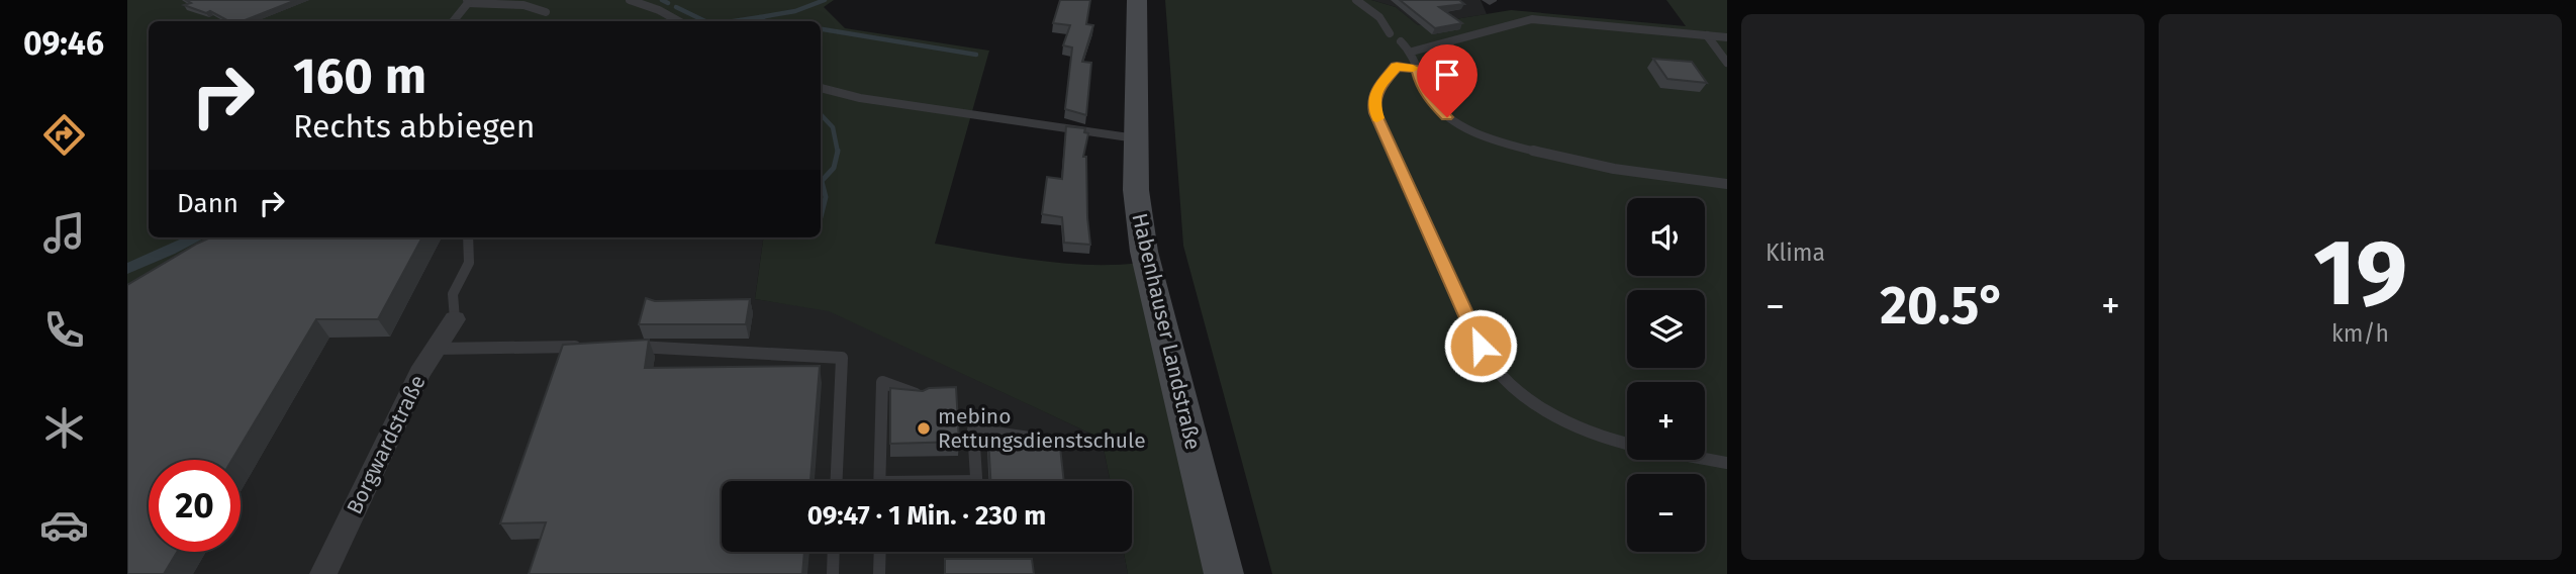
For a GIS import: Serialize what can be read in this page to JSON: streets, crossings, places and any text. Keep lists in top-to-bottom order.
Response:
{
  "streets": {
    "street": ["Habenhauser Landstraße", "Borgwardstraße"]
  },
  "places": ["mebino Rettungsdienstschule"],
  "page": {
    "tabs": "09:46",
    "tile": [
      "Klima",
      ["19", "km/h"]
    ],
    "turn": ["160 m", "Rechts abbiegen"],
    "then": "Dann",
    "map_buttons": ["+", "−"],
    "heat": ["−", "20.5°", "+"],
    "limit": "20",
    "trip": "09:47 · 1 Min. · 230 m"
  }
}
